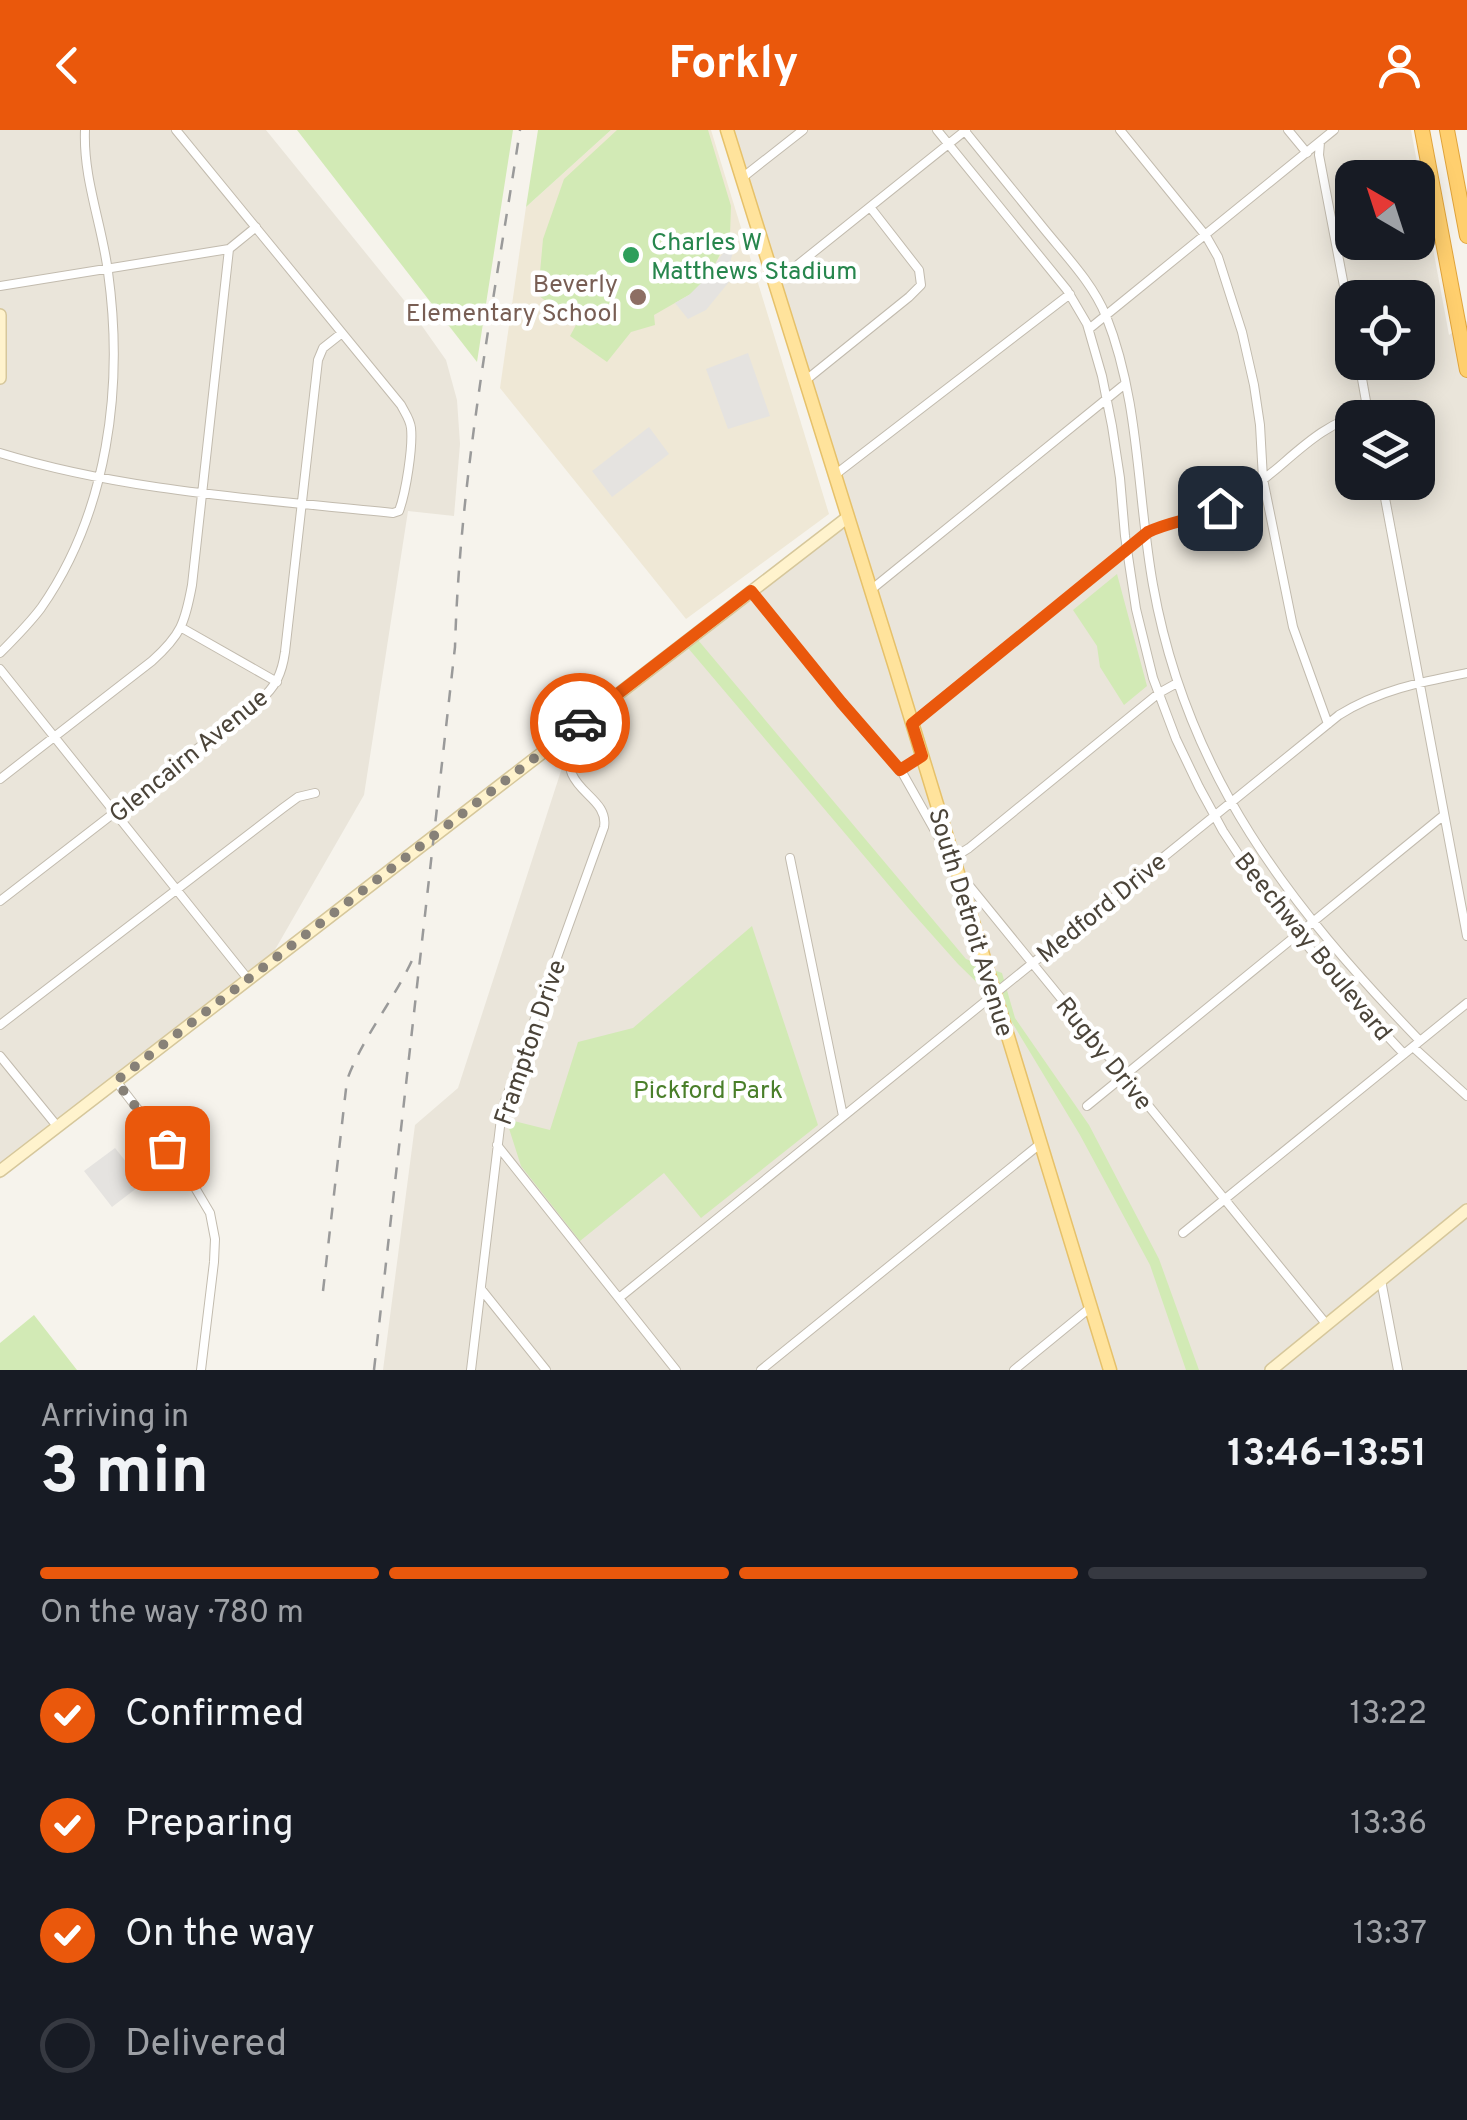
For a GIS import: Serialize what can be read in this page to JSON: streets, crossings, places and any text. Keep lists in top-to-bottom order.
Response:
{
  "streets": {
    "main road": ["South Detroit Avenue"],
    "street": [
      "Glencairn Avenue",
      "Medford Drive",
      "Beechway Boulevard",
      "Frampton Drive",
      "Rugby Drive"
    ]
  },
  "crossings": [
    ["Medford Drive", "South Detroit Avenue"],
    ["Medford Drive", "Beechway Boulevard"],
    ["Medford Drive", "Rugby Drive"],
    ["South Detroit Avenue", "Rugby Drive"]
  ],
  "parks": ["Pickford Park"],
  "places": ["Charles W Matthews Stadium", "Beverly Elementary School"],
  "north": "top left",
  "page": {
    "header": "Forkly",
    "heading": ["3 min", "Arriving in", "13:46–13:51"],
    "bar": "On the way · 780 m",
    "list": [
      ["Confirmed", "13:22"],
      ["Preparing", "13:36"],
      ["On the way", "13:37"],
      "Delivered"
    ]
  }
}
